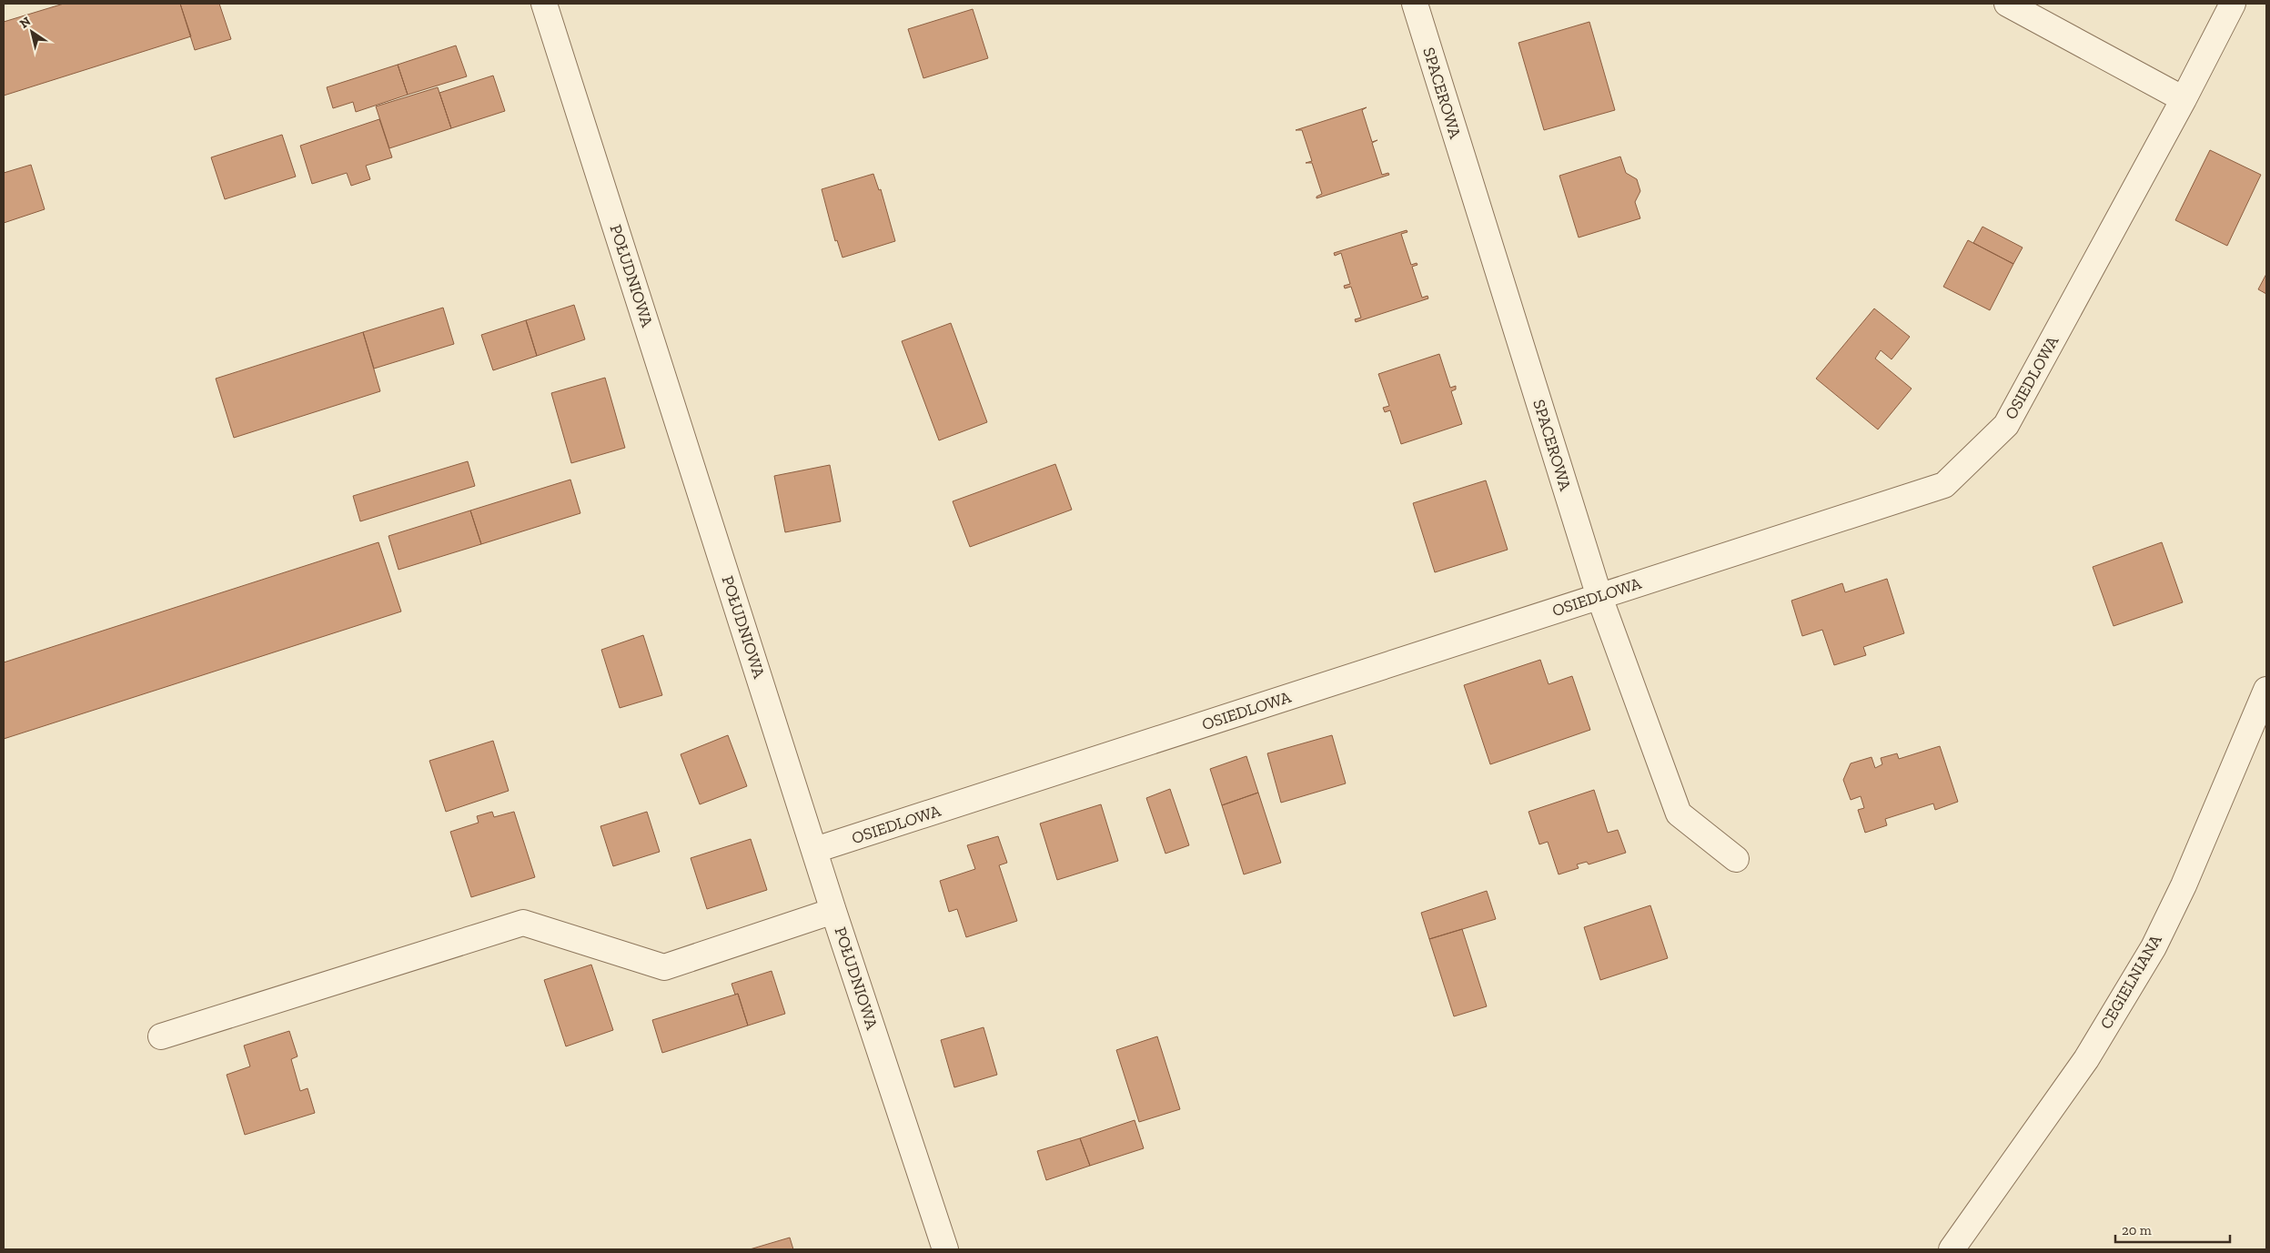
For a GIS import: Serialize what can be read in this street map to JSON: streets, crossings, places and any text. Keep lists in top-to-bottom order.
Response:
{
  "streets": {
    "street": [
      "SPACEROWA",
      "POŁUDNIOWA",
      "OSIEDLOWA",
      "CEGIELNIANA"
    ]
  },
  "crossings": [
    ["SPACEROWA", "OSIEDLOWA"],
    ["POŁUDNIOWA", "OSIEDLOWA"]
  ],
  "scale_bar": "20 m",
  "north": "top left"
}
